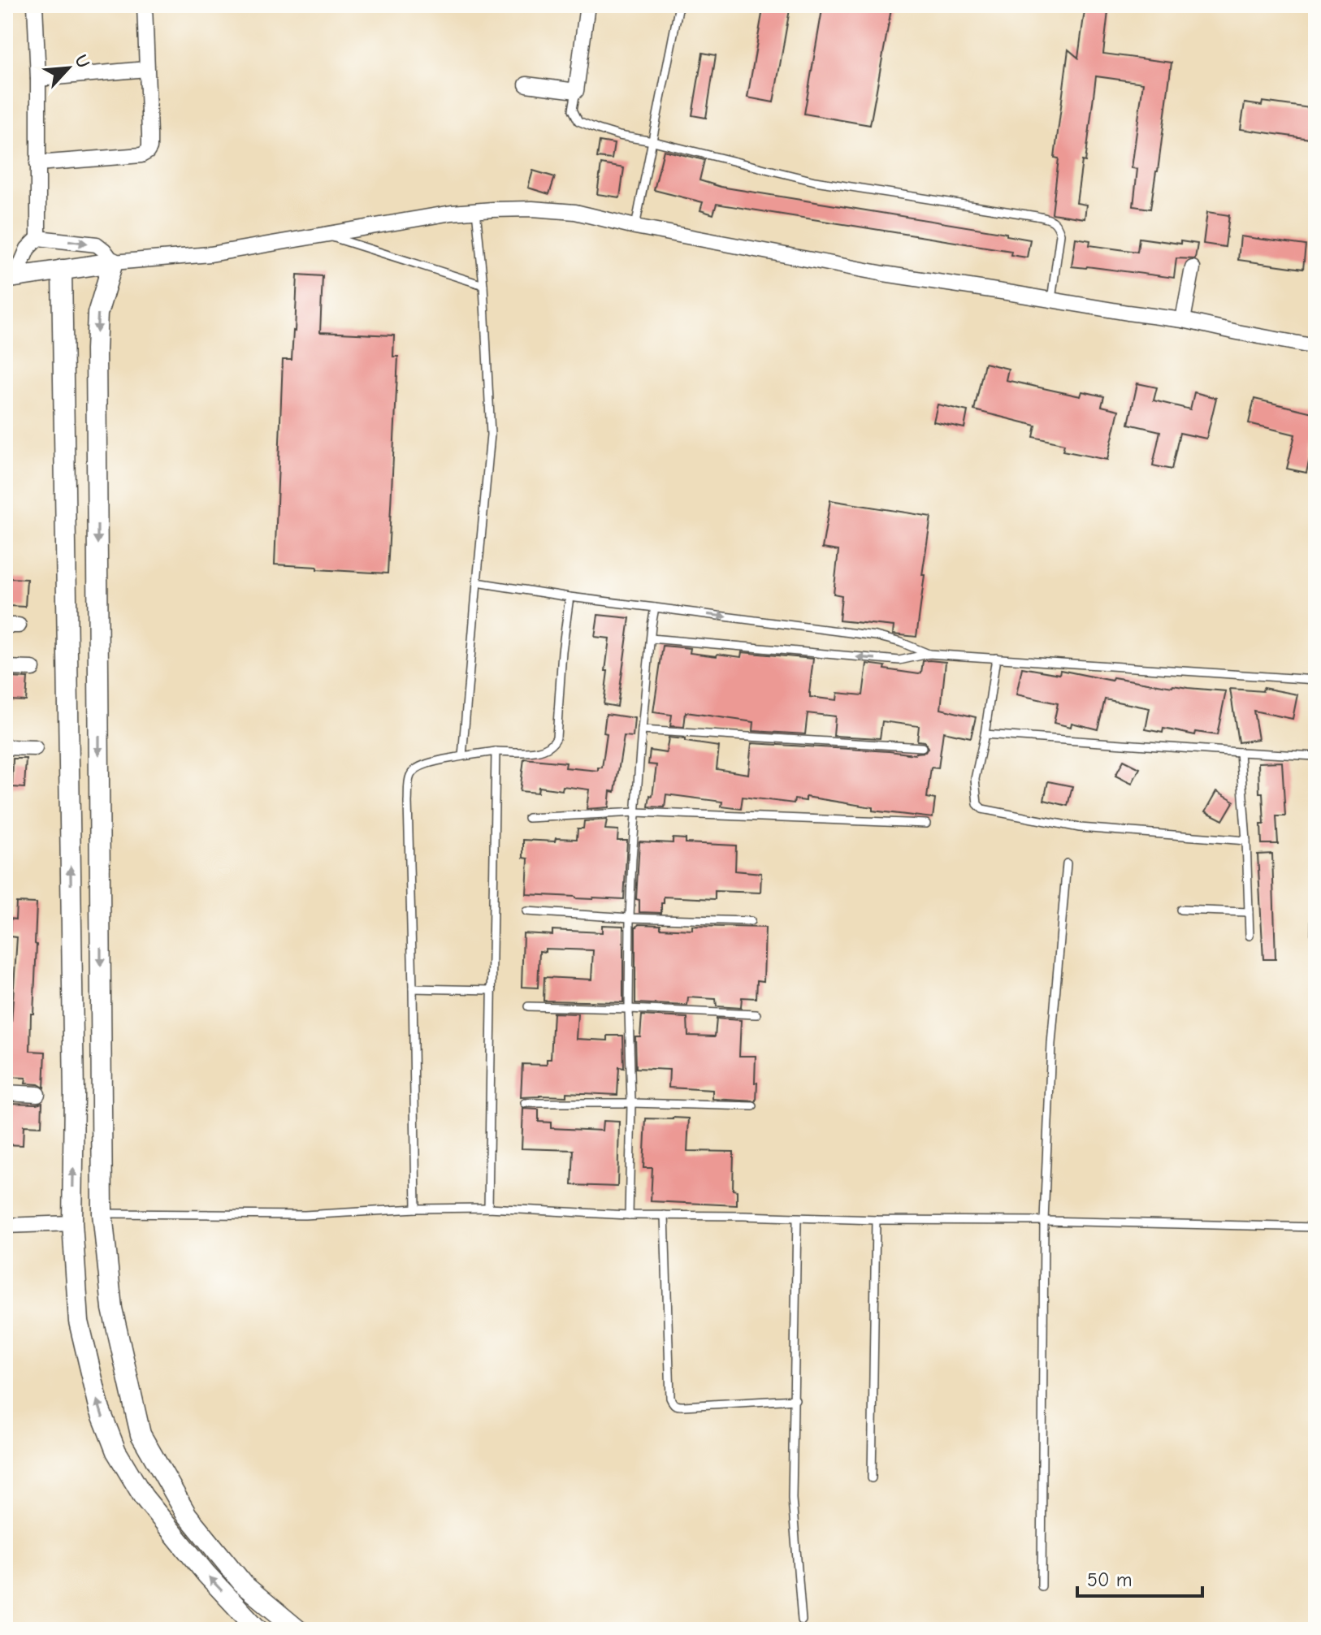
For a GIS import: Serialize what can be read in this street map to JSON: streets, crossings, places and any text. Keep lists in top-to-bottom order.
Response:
{
  "scale_bar": "50 m",
  "north": "top right"
}
